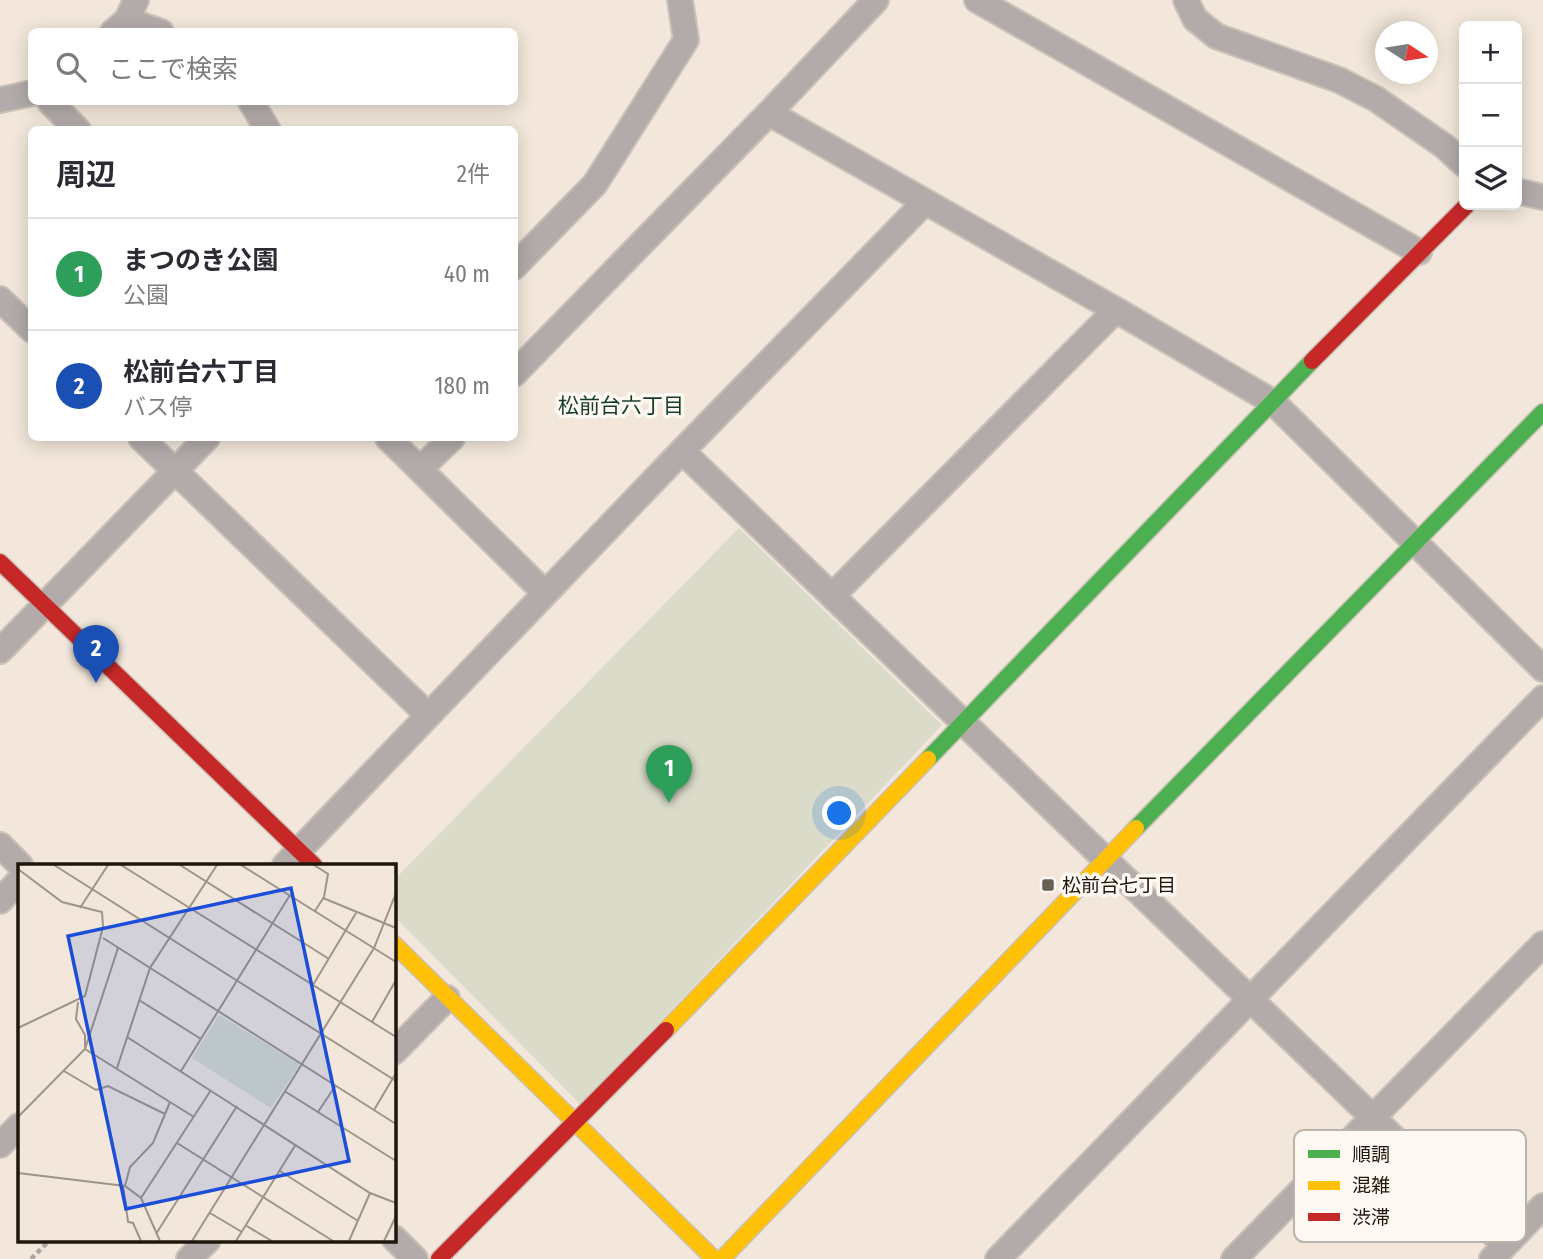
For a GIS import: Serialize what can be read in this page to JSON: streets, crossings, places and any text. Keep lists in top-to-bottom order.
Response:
{
  "districts": ["松前台六丁目"],
  "places": {
    "transit": ["松前台七丁目"]
  },
  "legend": ["順調", "混雑", "渋滞"],
  "north": "right",
  "page": {
    "map_buttons": ["+", "−"],
    "search": "ここで検索",
    "heading": ["周辺", "2件"],
    "list": [
      {
        "mark": "1",
        "name": "まつのき公園",
        "note": "公園",
        "value": "40 m"
      },
      {
        "mark": "2",
        "name": "松前台六丁目",
        "note": "バス停",
        "value": "180 m"
      }
    ],
    "pins": ["2", "1"]
  }
}
